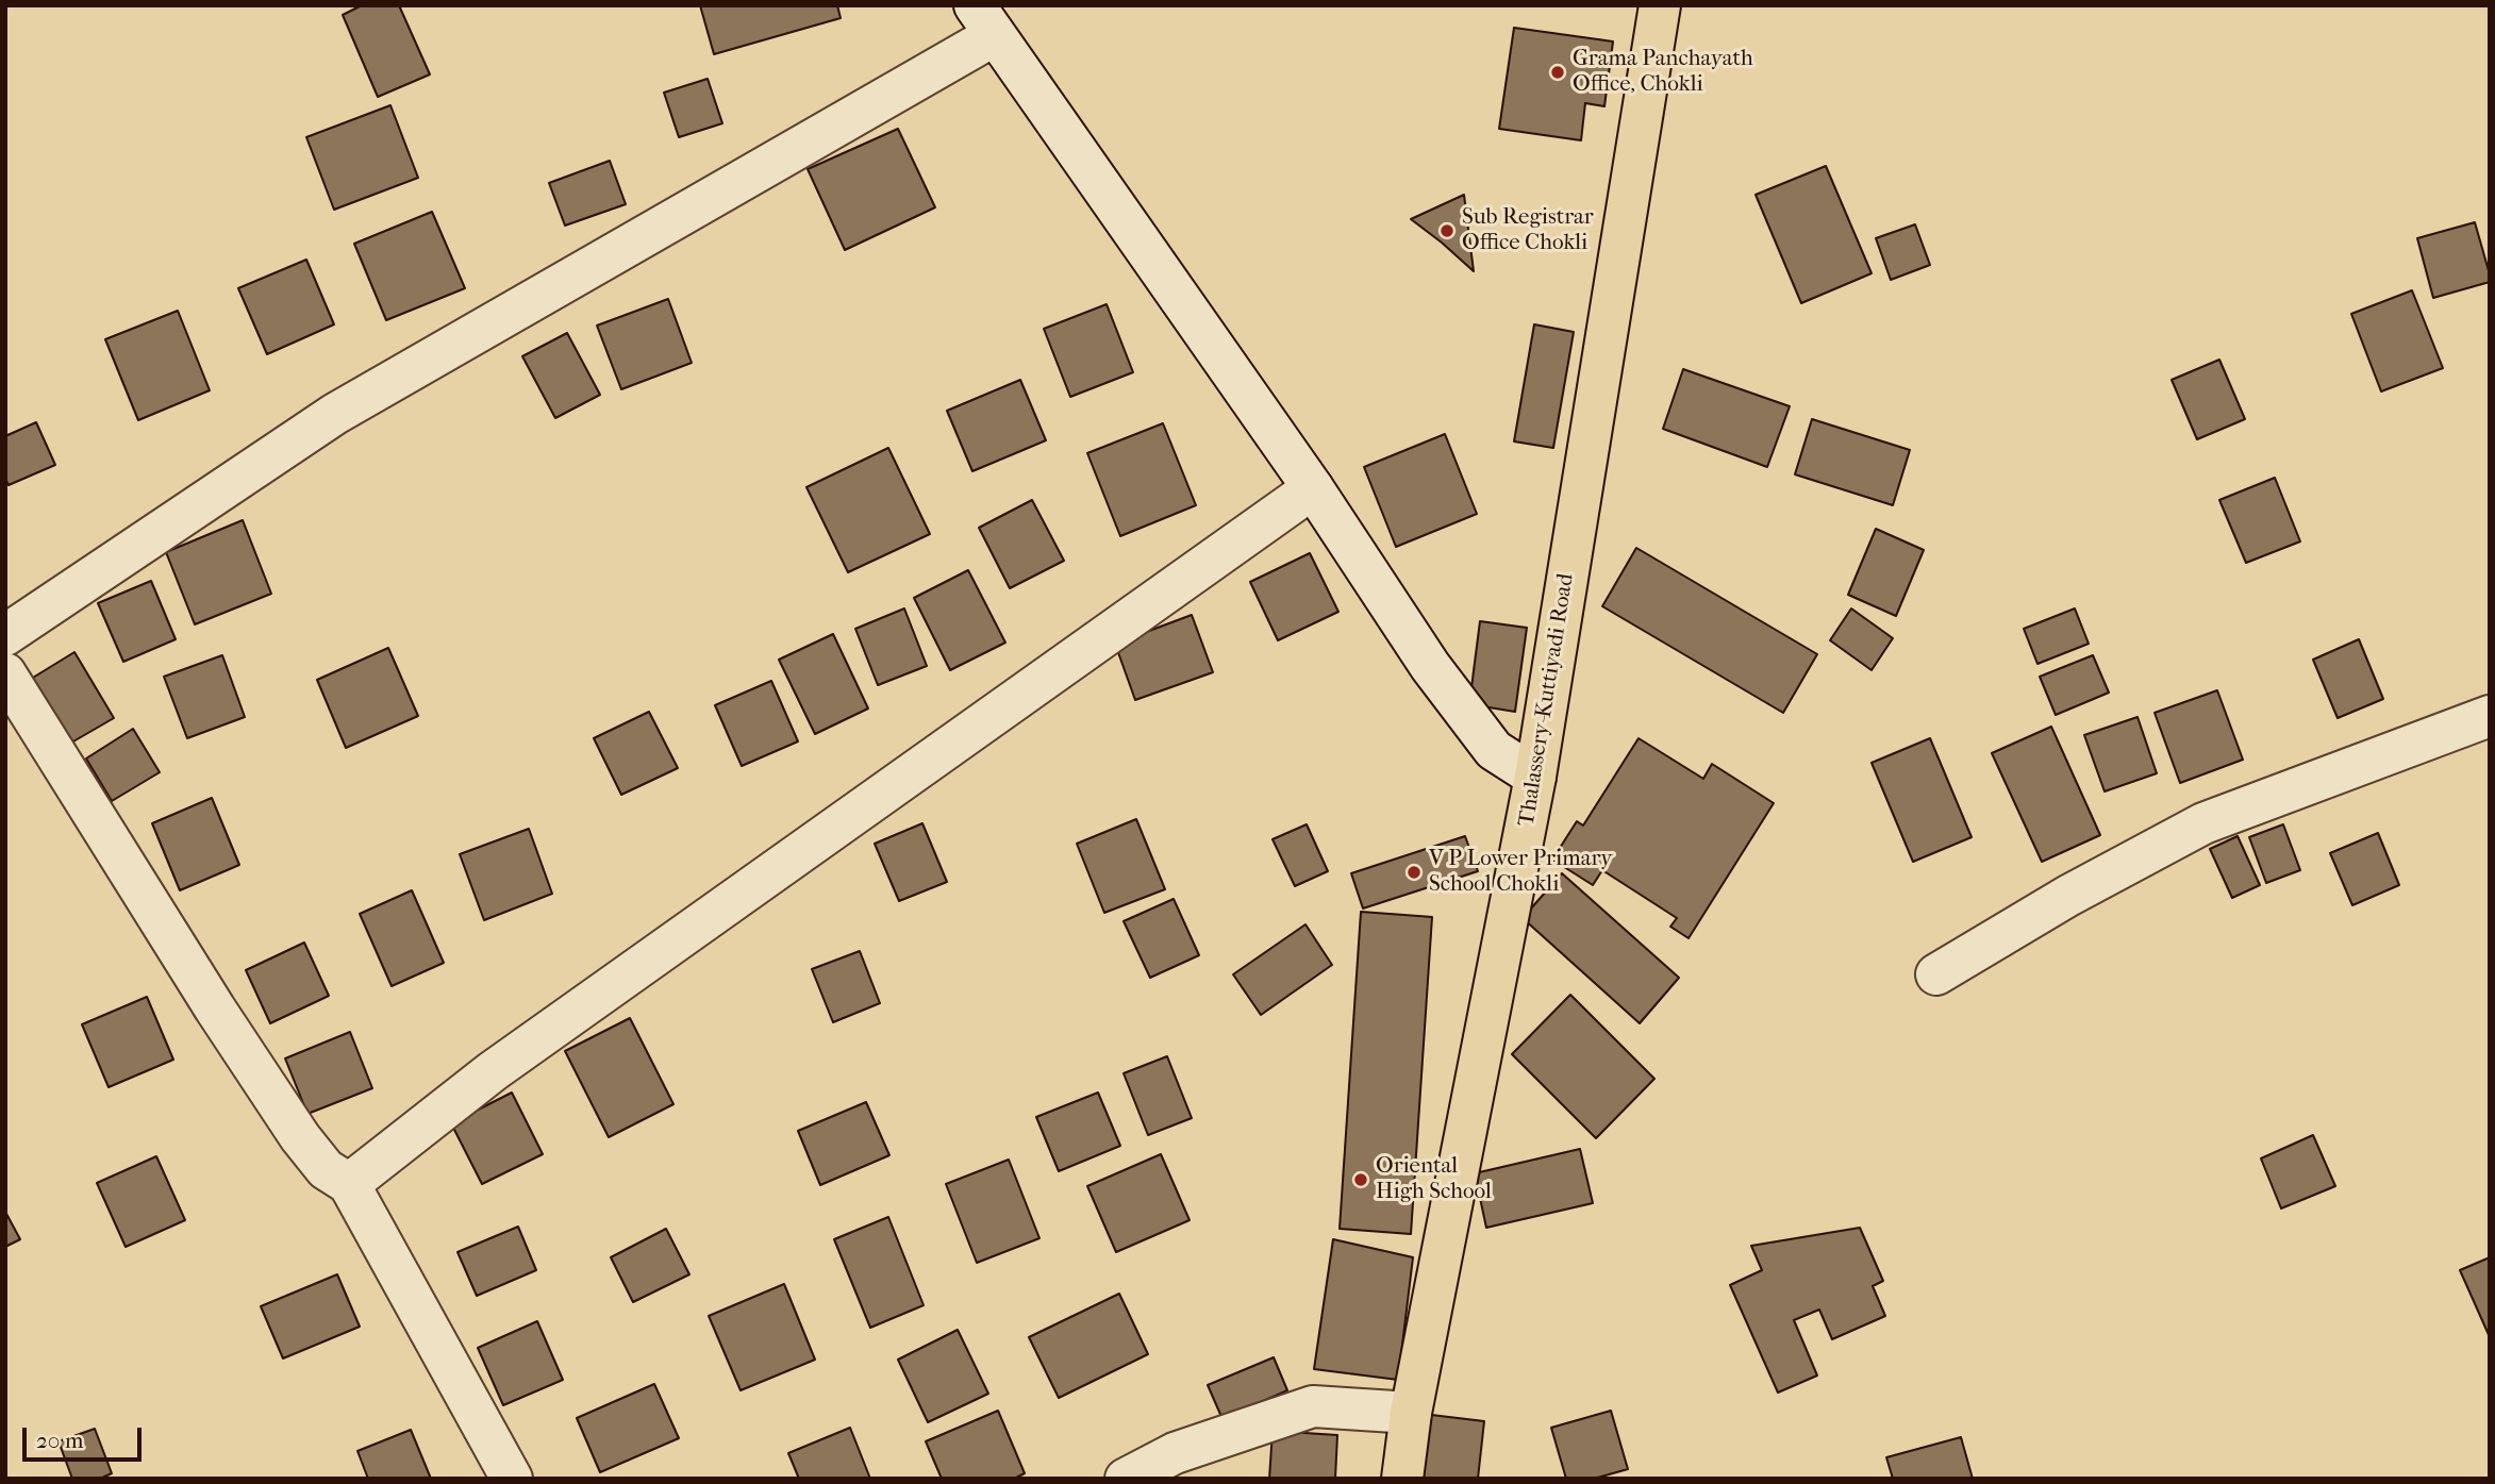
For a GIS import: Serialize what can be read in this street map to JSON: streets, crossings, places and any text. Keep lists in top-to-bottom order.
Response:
{
  "streets": {
    "main road": ["Thalassery-Kuttiyadi Road"]
  },
  "places": [
    "Grama Panchayath Office, Chokli",
    "Sub Registrar Office Chokli",
    "V P Lower Primary School Chokli",
    "Oriental High School"
  ],
  "scale_bar": "20 m"
}
